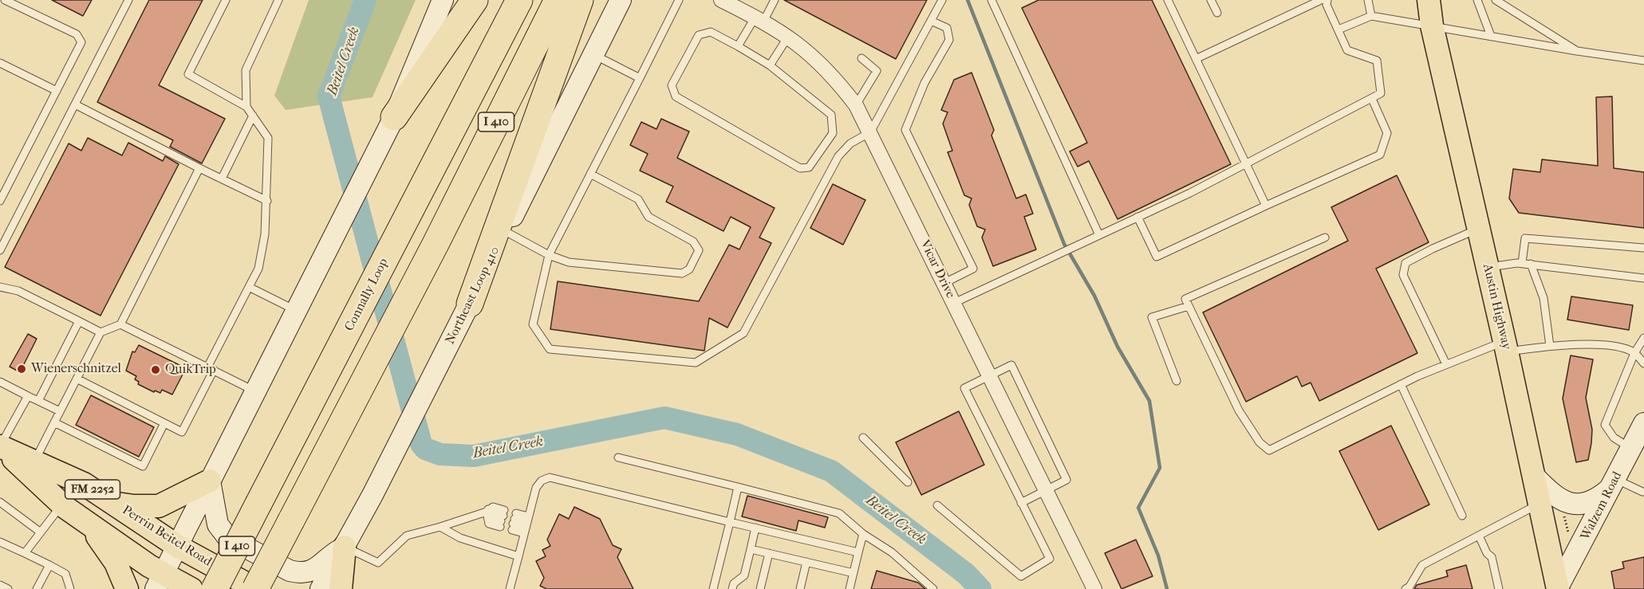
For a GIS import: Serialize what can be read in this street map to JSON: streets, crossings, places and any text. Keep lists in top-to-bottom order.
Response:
{
  "streets": {
    "highway": ["I 410", "Connally Loop"],
    "main road": [
      "Northeast Loop 410",
      "Austin Highway",
      "FM 2252",
      "Walzem Road",
      "Perrin Beitel Road"
    ],
    "street": ["Vicar Drive"]
  },
  "crossings": [
    ["I 410", "Perrin Beitel Road"],
    ["Austin Highway", "Walzem Road"],
    ["FM 2252", "Perrin Beitel Road"]
  ],
  "water": ["Beitel Creek"],
  "places": ["Wienerschnitzel", "QuikTrip"]
}
